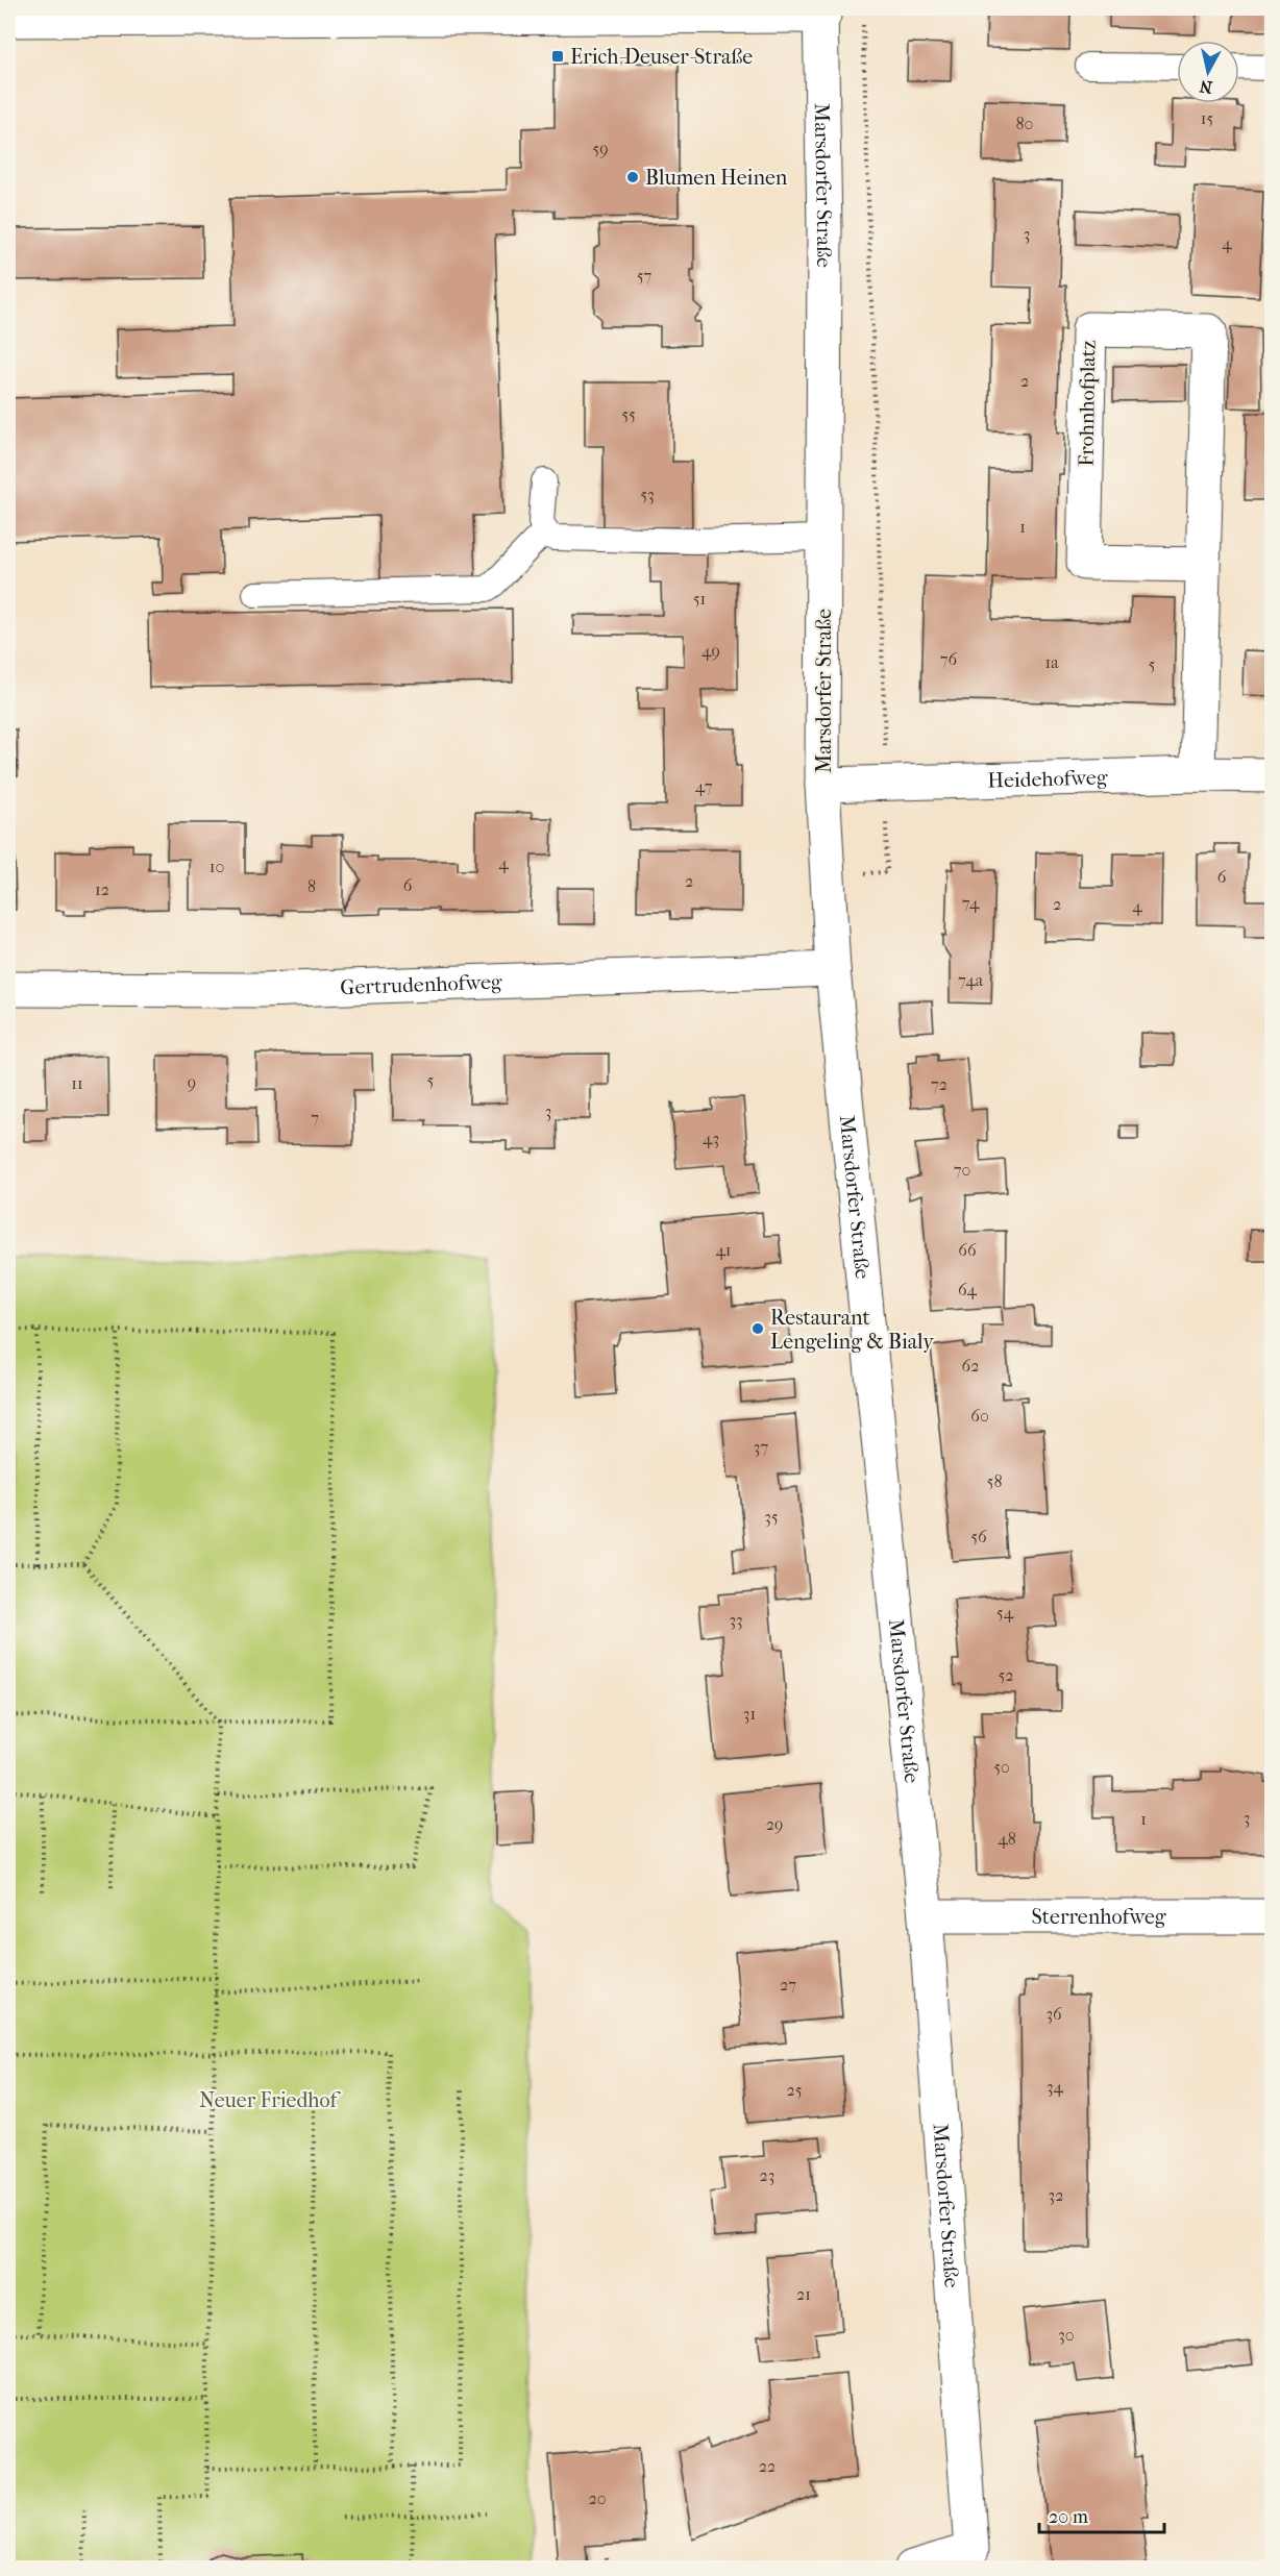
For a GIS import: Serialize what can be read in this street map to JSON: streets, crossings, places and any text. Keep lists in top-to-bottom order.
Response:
{
  "streets": {
    "street": [
      "Marsdorfer Straße",
      "Frohnhofplatz",
      "Heidehofweg",
      "Gertrudenhofweg",
      "Sterrenhofweg"
    ]
  },
  "crossings": [
    ["Marsdorfer Straße", "Heidehofweg"],
    ["Marsdorfer Straße", "Gertrudenhofweg"],
    ["Marsdorfer Straße", "Sterrenhofweg"],
    ["Frohnhofplatz", "Heidehofweg"]
  ],
  "parks": ["Neuer Friedhof"],
  "places": {
    "transit": ["Erich-Deuser-Straße"],
    "other": ["Blumen Heinen", "Restaurant Lengeling & Bialy"]
  },
  "house_numbers": [
    "15",
    "80",
    "59",
    "3",
    "4",
    "57",
    "2",
    "55",
    "53",
    "1",
    "51",
    "49",
    "76",
    "1a",
    "5",
    "47",
    "4",
    "10",
    "6",
    "2",
    "6",
    "8",
    "12",
    "74",
    "2",
    "4",
    "74a",
    "5",
    "9",
    "11",
    "72",
    "3",
    "7",
    "43",
    "70",
    "41",
    "66",
    "64",
    "62",
    "60",
    "37",
    "58",
    "35",
    "56",
    "54",
    "33",
    "52",
    "31",
    "50",
    "3",
    "1",
    "29",
    "48",
    "27",
    "36",
    "34",
    "25",
    "23",
    "32",
    "21",
    "30",
    "22",
    "20"
  ],
  "scale_bar": "20 m",
  "north": "bottom"
}
